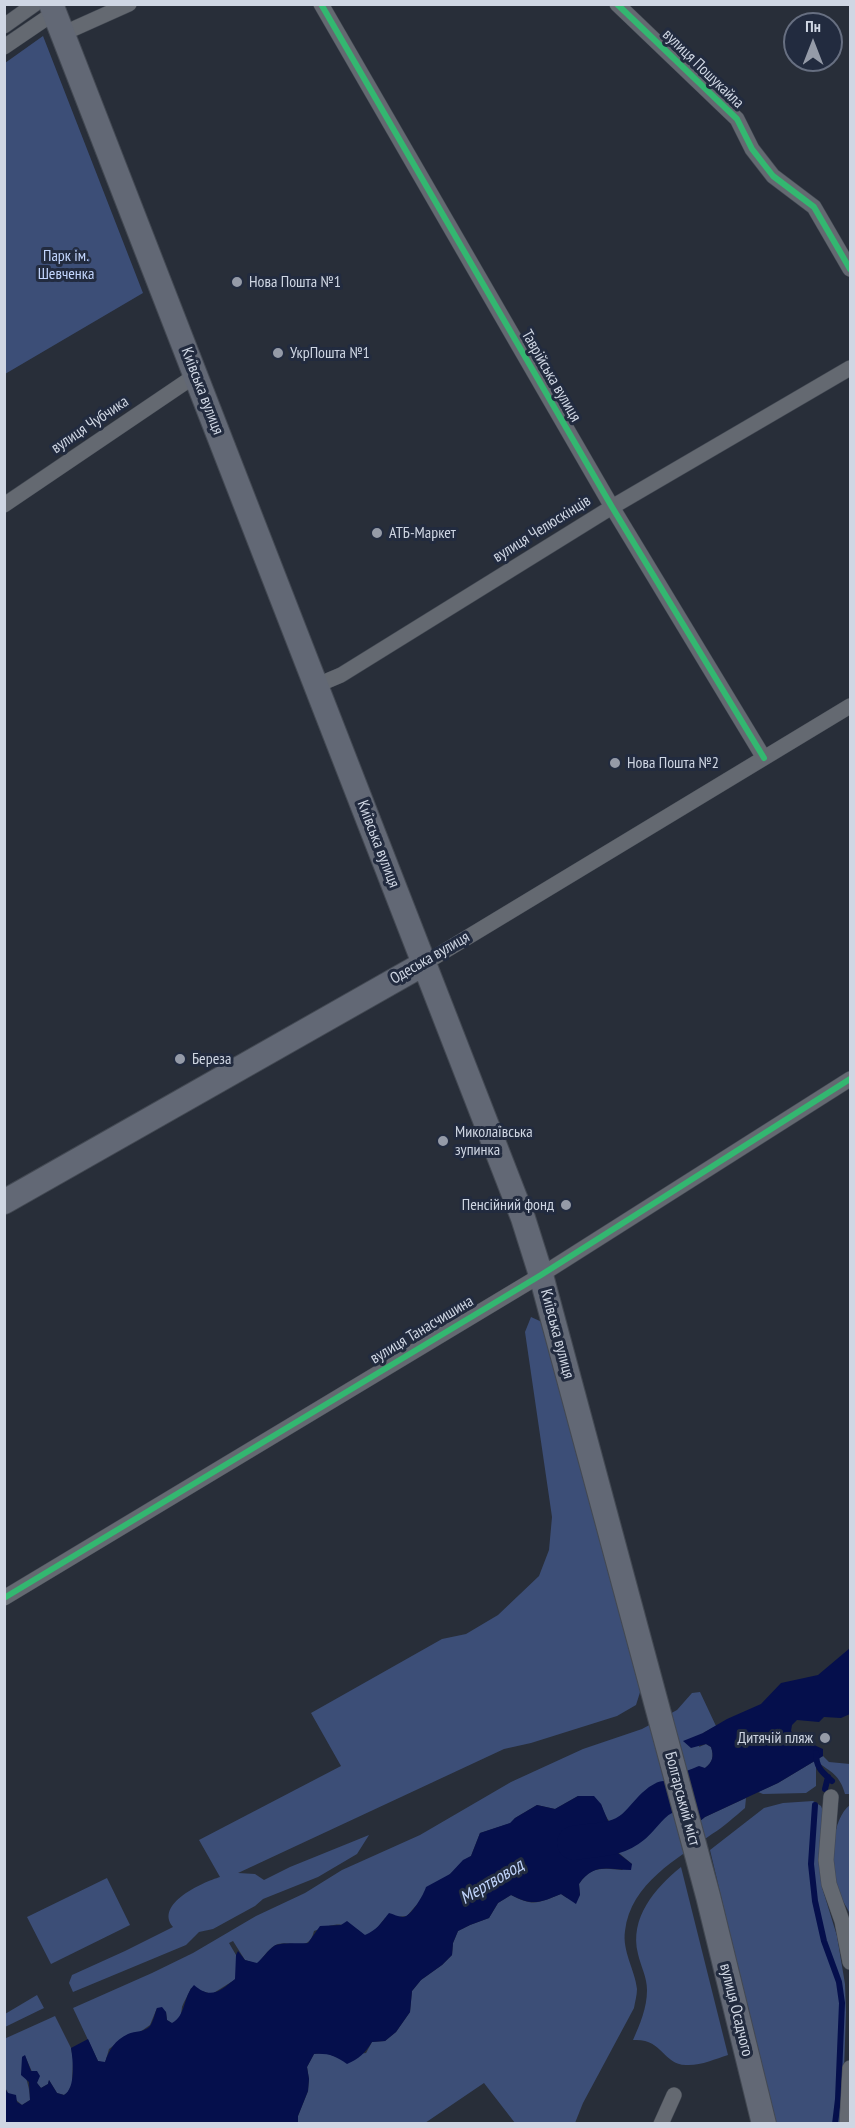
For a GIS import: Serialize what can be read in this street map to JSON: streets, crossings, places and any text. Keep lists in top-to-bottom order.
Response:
{
  "streets": {
    "main road": [
      "Київська вулиця",
      "Одеська вулиця",
      "Болгарський міст",
      "вулиця Осадчого"
    ],
    "street": [
      "вулиця Пошукайла",
      "Таврійська вулиця",
      "вулиця Чубчика",
      "вулиця Челюскінців",
      "вулиця Танасчишина"
    ]
  },
  "crossings": [
    ["Таврійська вулиця", "вулиця Челюскінців"],
    ["Таврійська вулиця", "Одеська вулиця"],
    ["Київська вулиця", "вулиця Чубчика"],
    ["Київська вулиця", "вулиця Челюскінців"],
    ["Київська вулиця", "Одеська вулиця"],
    ["Київська вулиця", "вулиця Танасчишина"],
    ["Київська вулиця", "Болгарський міст"],
    ["Болгарський міст", "вулиця Осадчого"]
  ],
  "water": ["Мертвовод"],
  "parks": ["Парк ім. Шевченка"],
  "places": [
    "Нова Пошта №1",
    "УкрПошта №1",
    "АТБ-Маркет",
    "Нова Пошта №2",
    "Береза",
    "Миколаївська зупинка",
    "Пенсійний фонд",
    "Дитячій пляж"
  ],
  "north": "top"
}
